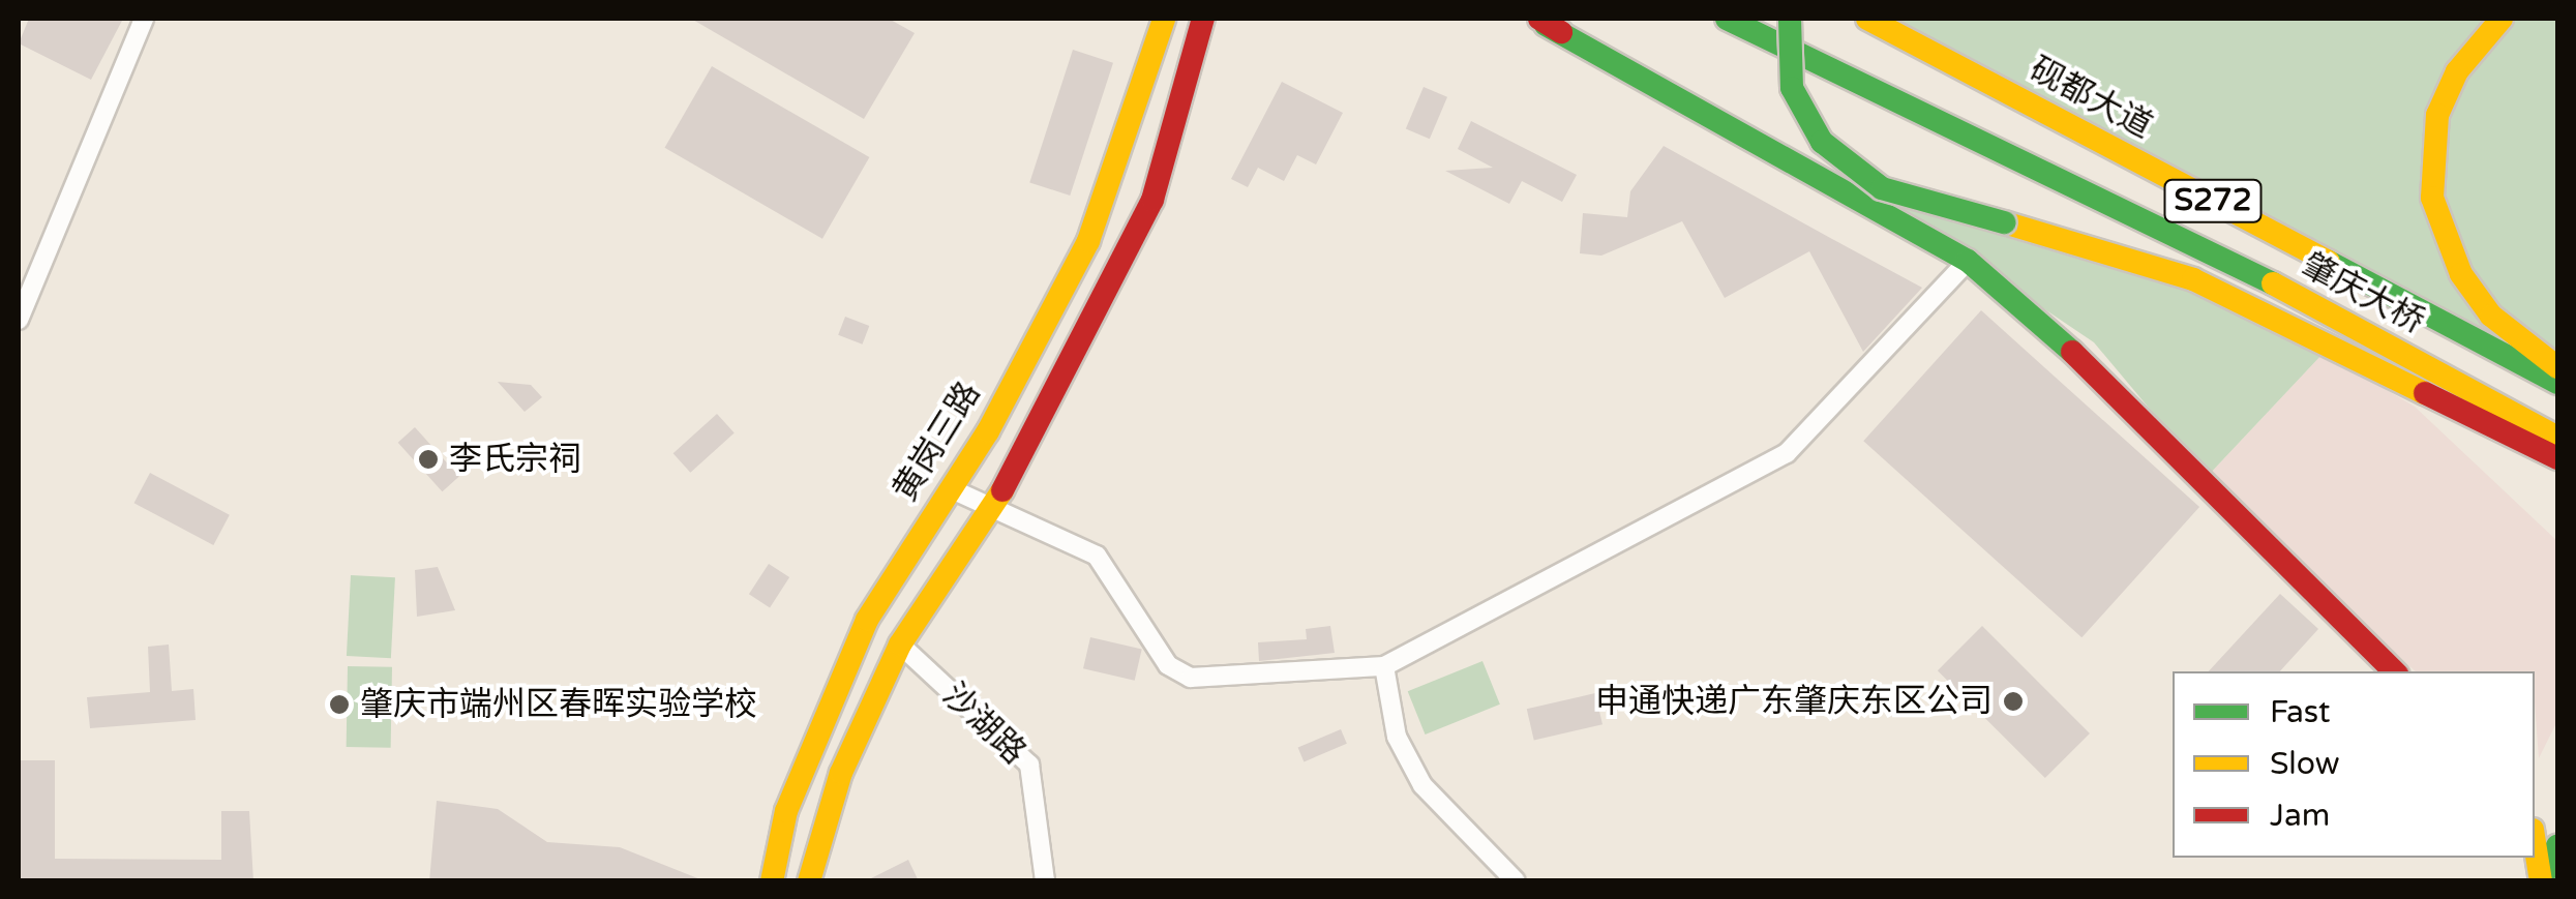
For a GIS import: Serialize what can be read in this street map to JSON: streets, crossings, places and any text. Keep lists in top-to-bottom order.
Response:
{
  "streets": {
    "main road": [
      "砚都大道",
      "S272",
      "肇庆大桥",
      "黄岗三路"
    ],
    "street": ["沙湖路"]
  },
  "places": ["李氏宗祠", "申通快递广东肇庆东区公司", "肇庆市端州区春晖实验学校"],
  "legend": ["Fast", "Slow", "Jam"]
}
